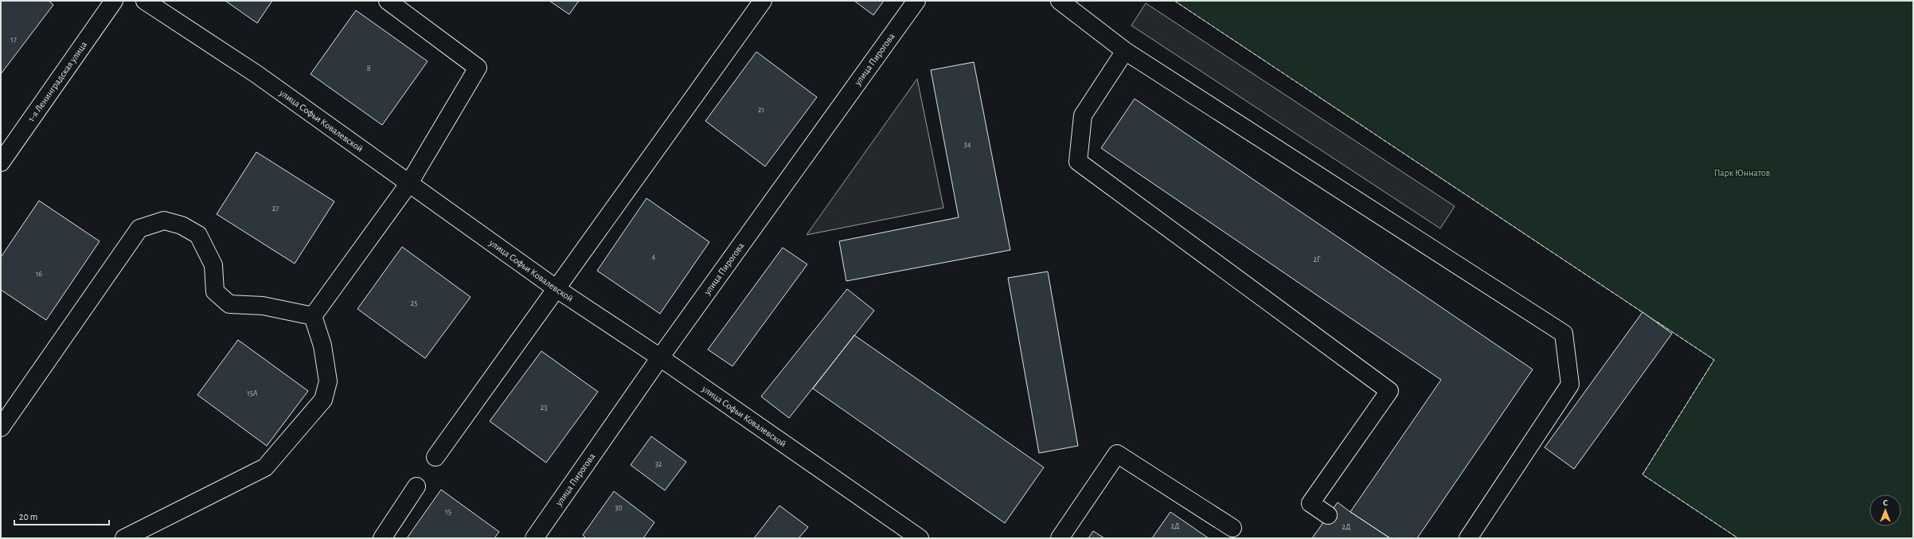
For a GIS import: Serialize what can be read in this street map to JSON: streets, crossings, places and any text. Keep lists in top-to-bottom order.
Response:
{
  "streets": {
    "street": ["улица Пирогова", "1-я Ленинградская улица", "улица Софьи Ковалевской"]
  },
  "crossings": [
    ["улица Пирогова", "улица Софьи Ковалевской"]
  ],
  "parks": ["Парк Юннатов"],
  "house_numbers": [
    "17",
    "8",
    "21",
    "34",
    "27",
    "4",
    "2Г",
    "16",
    "25",
    "15А",
    "23",
    "32",
    "30",
    "15",
    "2Д",
    "2Д"
  ],
  "scale_bar": "20 m",
  "north": "top"
}
